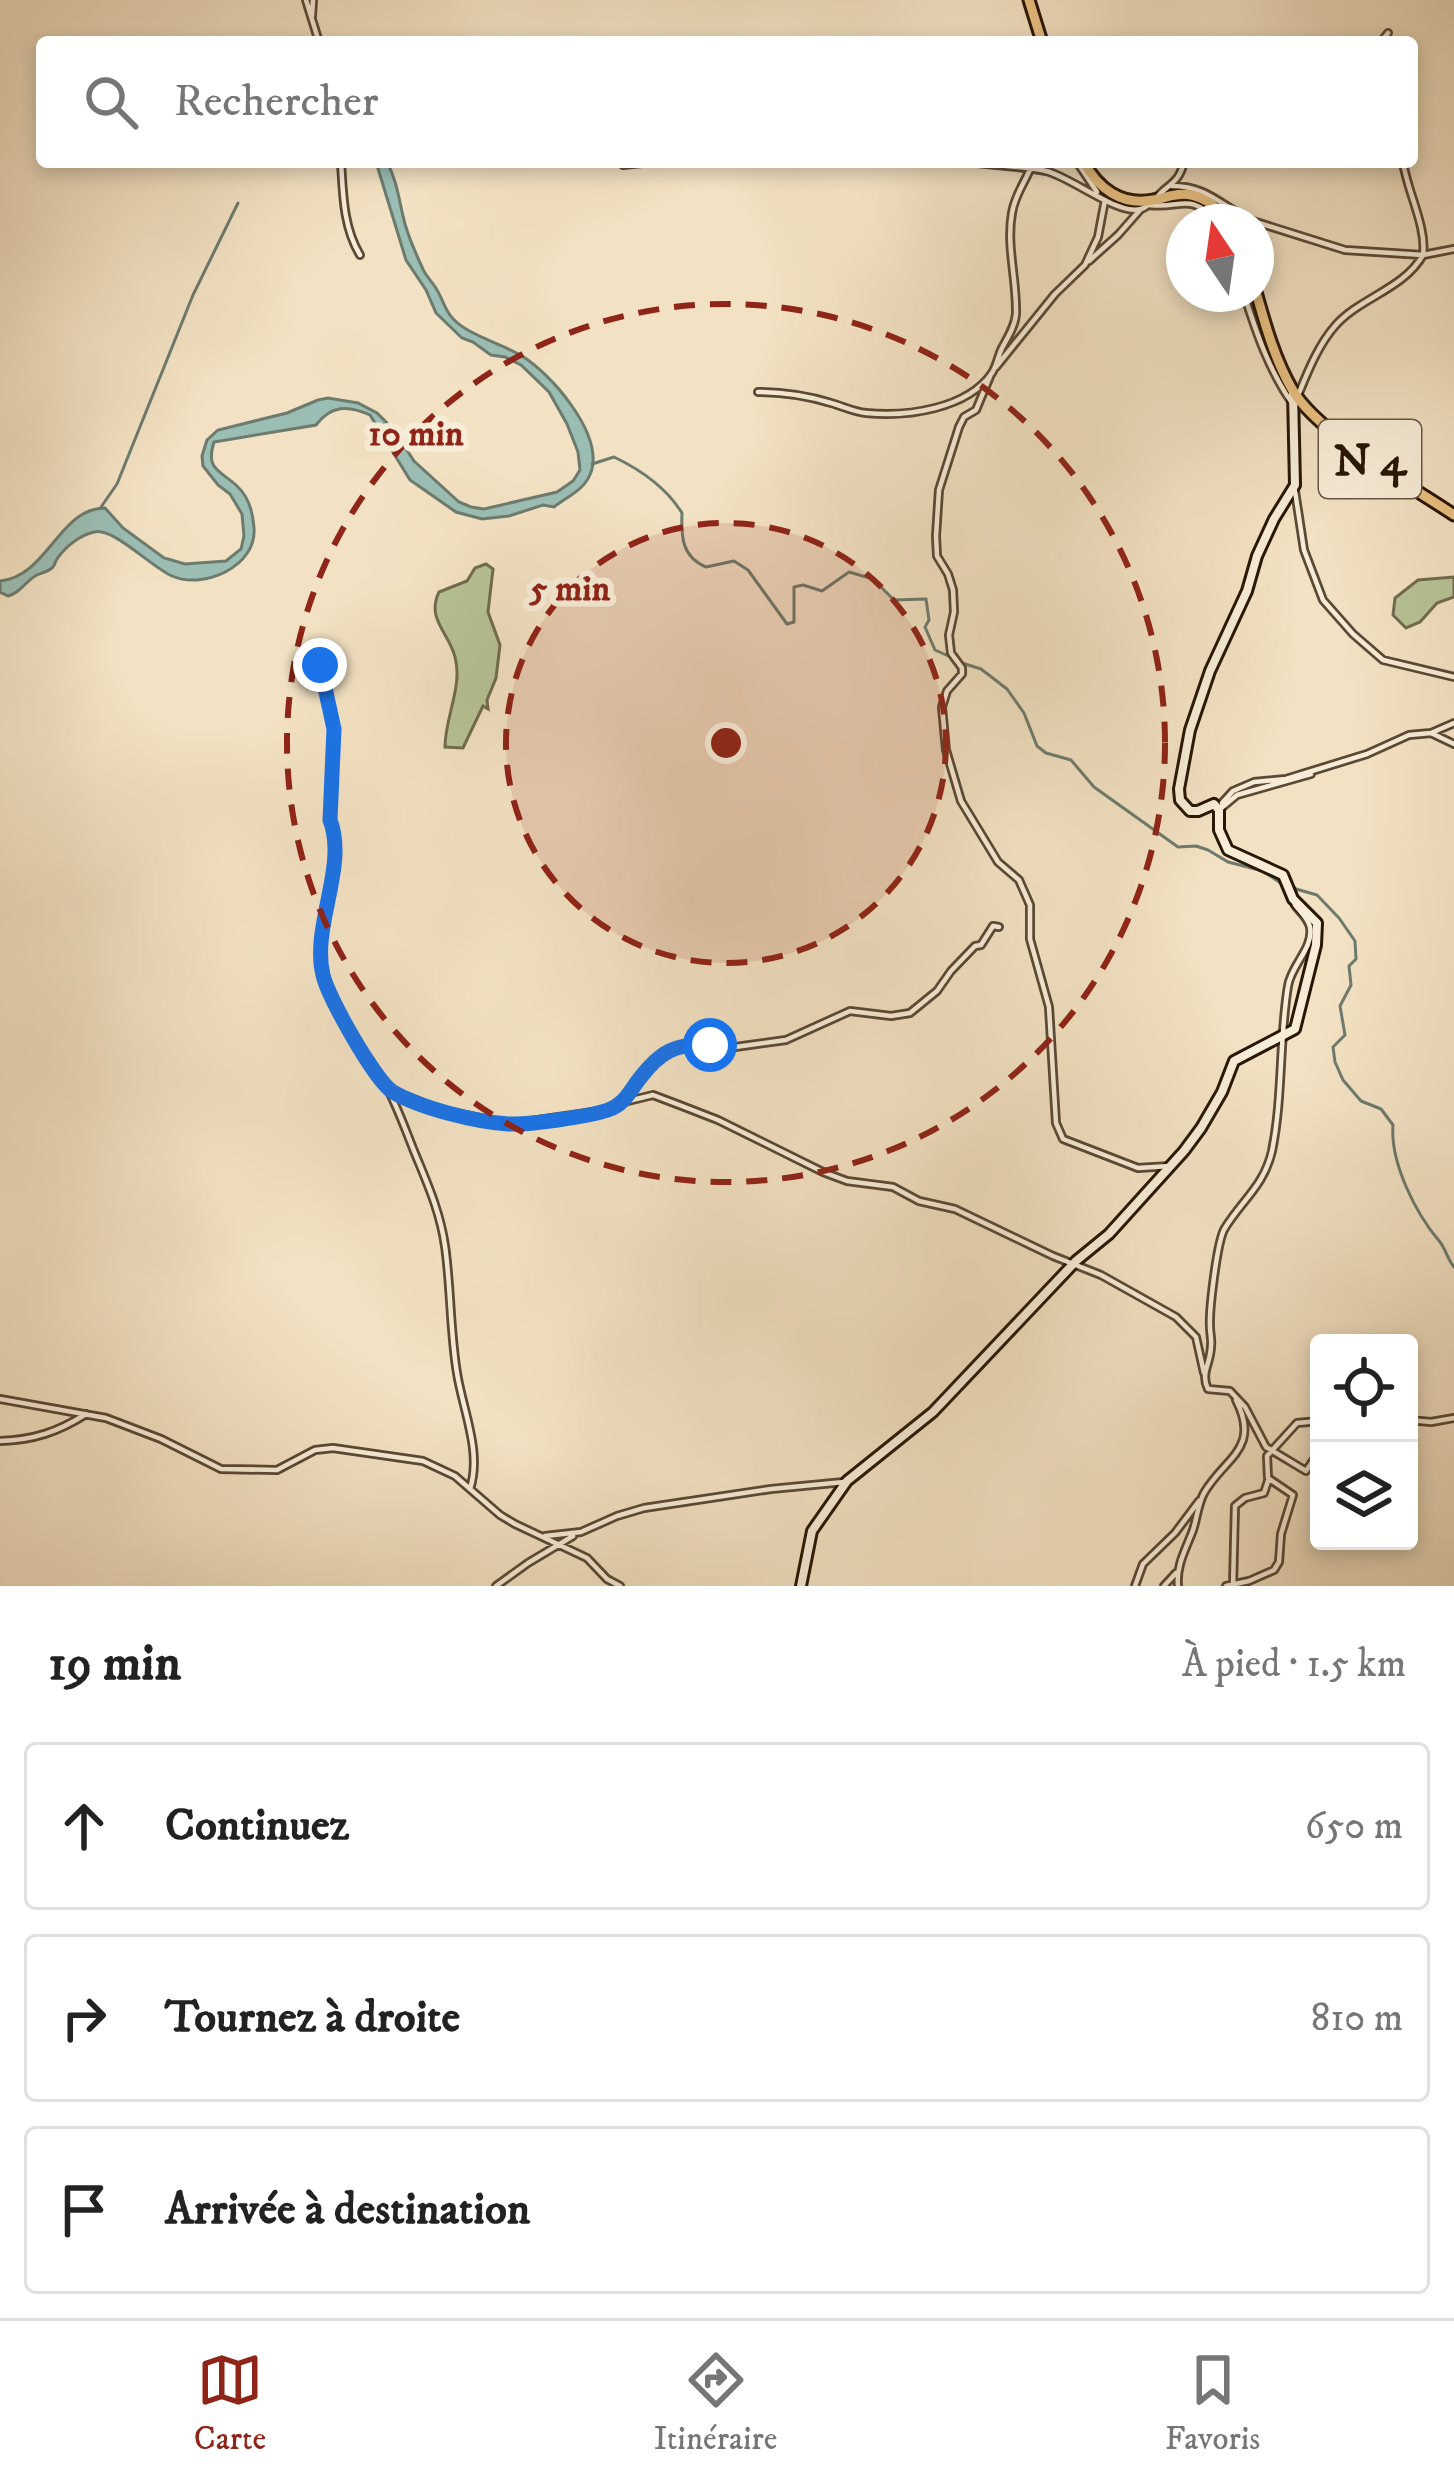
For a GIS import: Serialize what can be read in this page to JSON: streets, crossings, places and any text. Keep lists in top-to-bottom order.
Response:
{
  "streets": {
    "main road": ["N 4"]
  },
  "north": "top",
  "page": {
    "search": "Rechercher",
    "heading": ["19 min", "À pied · 1.5 km"],
    "list": [
      ["Continuez", "650 m"],
      ["Tournez à droite", "810 m"],
      "Arrivée à destination"
    ],
    "nav": ["Carte", "Itinéraire", "Favoris"]
  },
  "rings": ["10 min", "5 min"]
}
